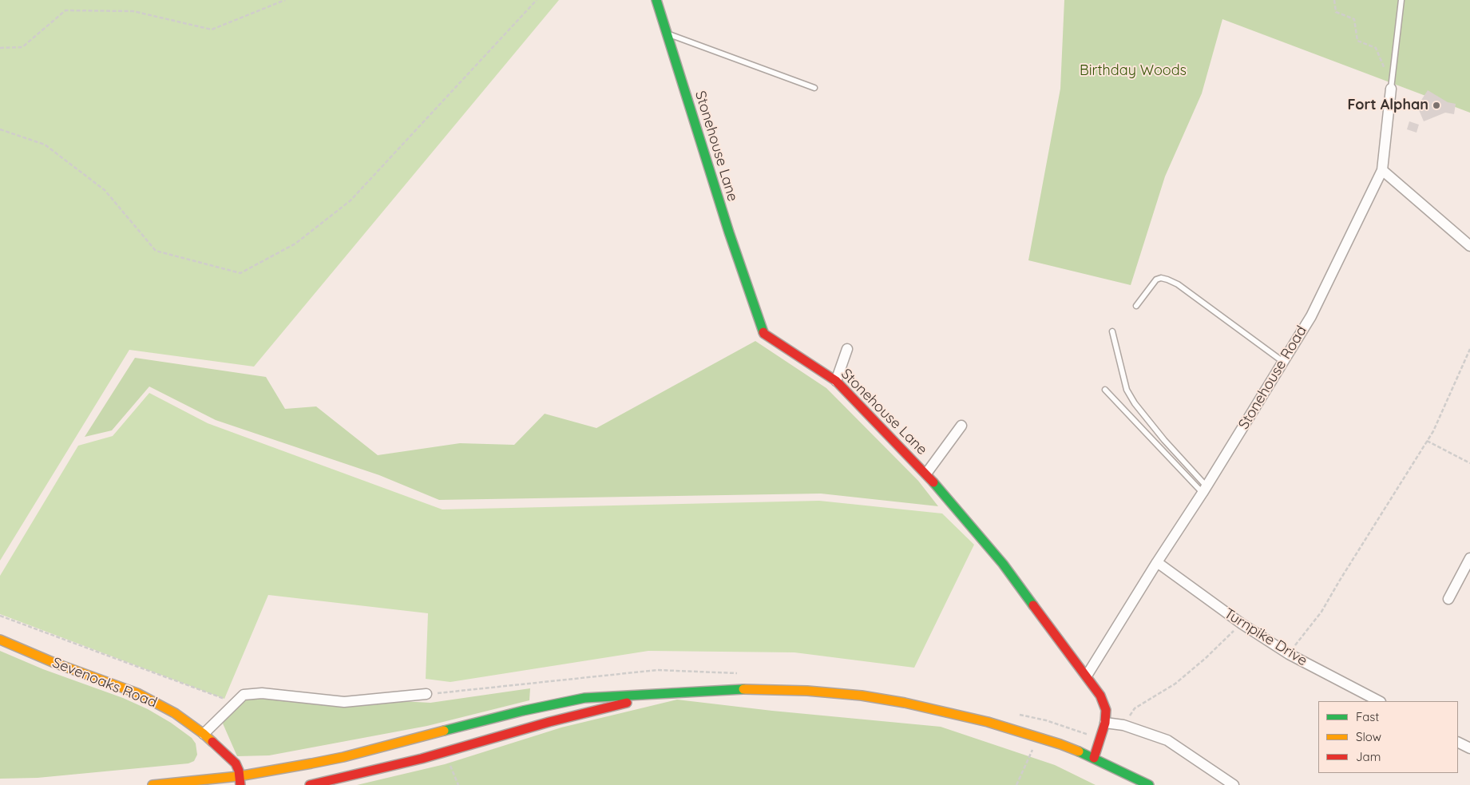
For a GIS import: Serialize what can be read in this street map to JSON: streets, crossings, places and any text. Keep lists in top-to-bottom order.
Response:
{
  "streets": {
    "main road": ["Stonehouse Lane", "Sevenoaks Road"],
    "street": ["Stonehouse Road", "Turnpike Drive"]
  },
  "crossings": [
    ["Stonehouse Lane", "Stonehouse Road"],
    ["Stonehouse Road", "Turnpike Drive"]
  ],
  "parks": ["Birthday Woods"],
  "places": ["Fort Alphan"],
  "legend": ["Fast", "Slow", "Jam"]
}
